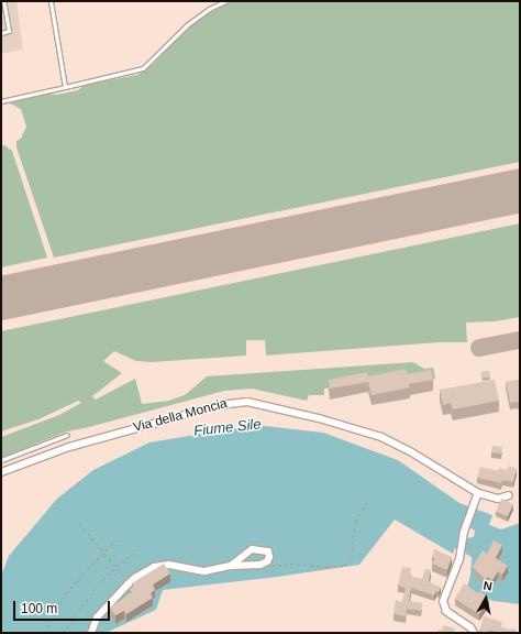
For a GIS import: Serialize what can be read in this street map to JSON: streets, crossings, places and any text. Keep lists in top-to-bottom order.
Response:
{
  "streets": {
    "street": ["Via della Moncia"]
  },
  "water": ["Fiume Sile"],
  "scale_bar": "100 m",
  "north": "top"
}
